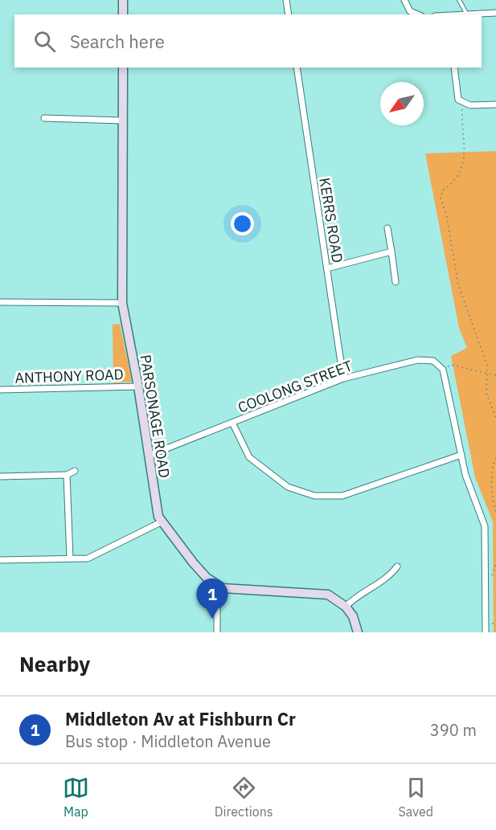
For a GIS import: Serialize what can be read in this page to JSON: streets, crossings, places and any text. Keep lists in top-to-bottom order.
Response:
{
  "streets": {
    "street": [
      "KERRS ROAD",
      "ANTHONY ROAD",
      "COOLONG STREET",
      "PARSONAGE ROAD"
    ]
  },
  "crossings": [
    ["KERRS ROAD", "COOLONG STREET"],
    ["ANTHONY ROAD", "PARSONAGE ROAD"],
    ["COOLONG STREET", "PARSONAGE ROAD"]
  ],
  "north": "bottom left",
  "page": {
    "search": "Search here",
    "pins": "1",
    "heading": "Nearby",
    "list": [
      {
        "mark": "1",
        "name": "Middleton Av at Fishburn Cr",
        "note": "Bus stop · Middleton Avenue",
        "value": "390 m"
      }
    ],
    "nav": ["Map", "Directions", "Saved"]
  }
}
